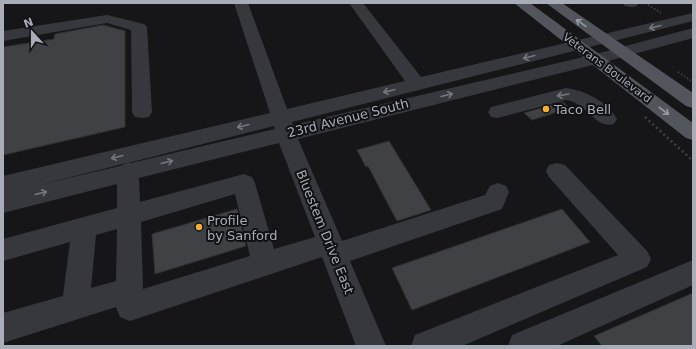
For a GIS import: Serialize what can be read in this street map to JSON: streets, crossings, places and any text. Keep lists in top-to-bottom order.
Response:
{
  "streets": {
    "main road": ["Veterans Boulevard"],
    "street": ["23rd Avenue South", "Bluestem Drive East"]
  },
  "crossings": [
    ["Veterans Boulevard", "23rd Avenue South"],
    ["23rd Avenue South", "Bluestem Drive East"]
  ],
  "places": ["Taco Bell", "Profile by Sanford"],
  "north": "top"
}
